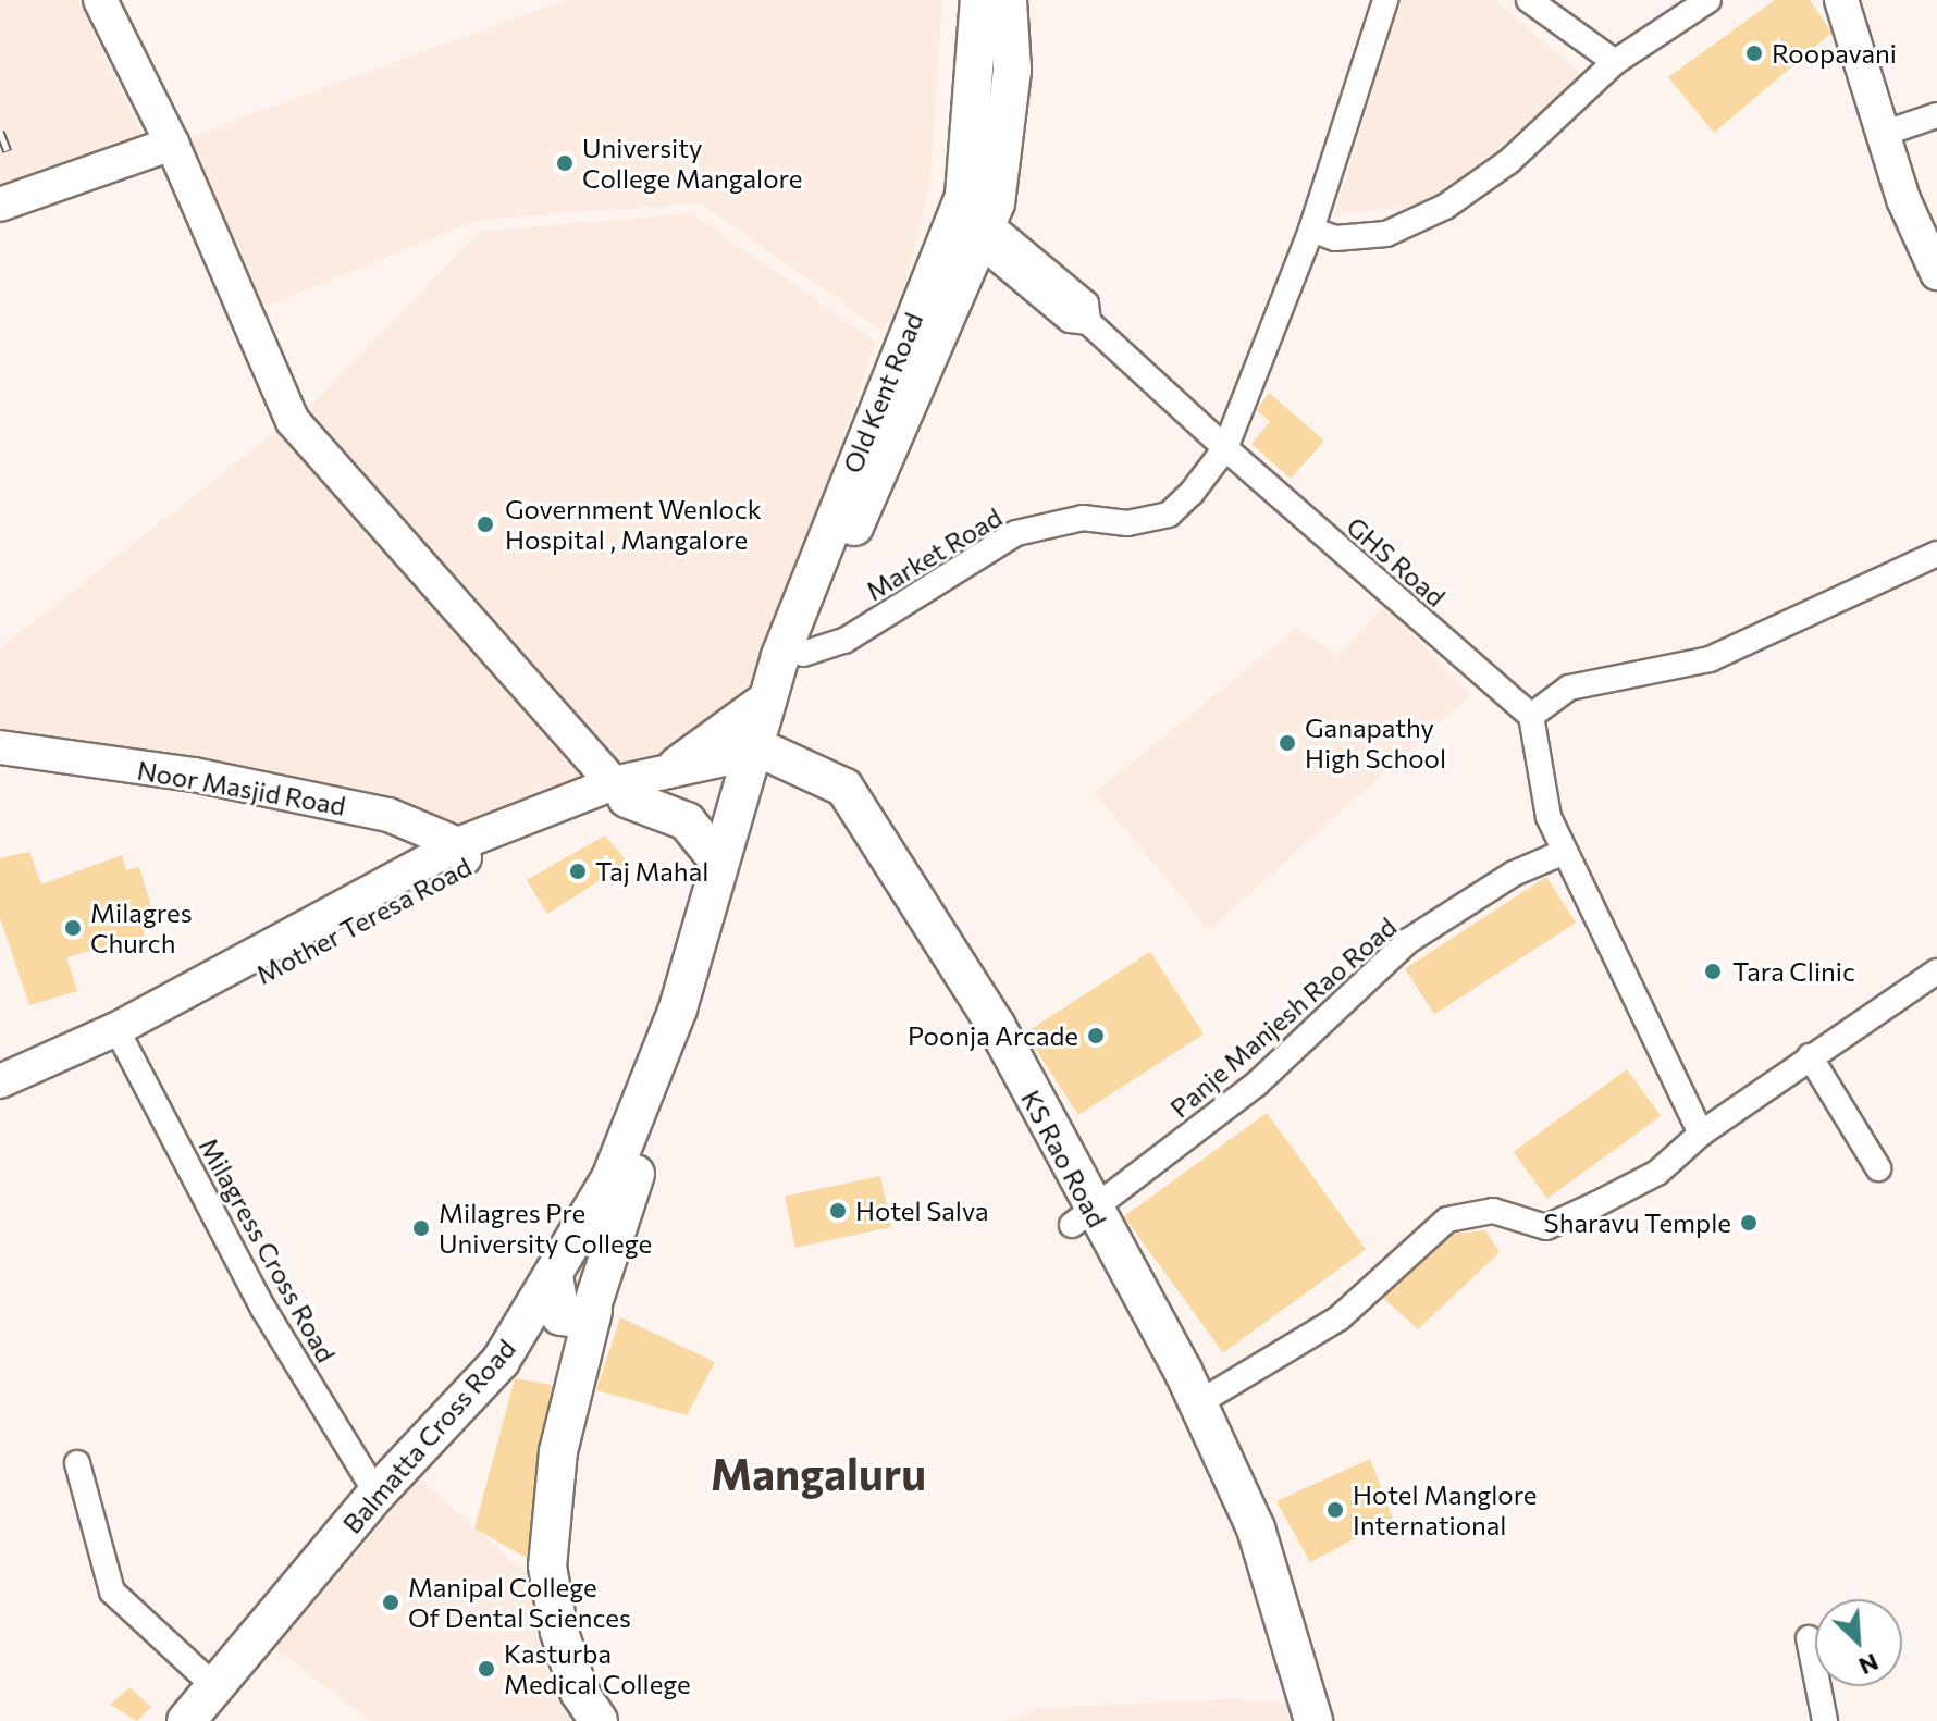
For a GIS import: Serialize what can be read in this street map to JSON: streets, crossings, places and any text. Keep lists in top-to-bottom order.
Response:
{
  "streets": {
    "main road": ["Old Kent Road", "KS Rao Road", "Balmatta Cross Road"],
    "street": [
      "Market Road",
      "GHS Road",
      "Noor Masjid Road",
      "Mother Teresa Road",
      "Panje Manjesh Rao Road",
      "Milagress Cross Road"
    ]
  },
  "crossings": [
    ["Old Kent Road", "GHS Road"],
    ["Old Kent Road", "Mother Teresa Road"],
    ["Old Kent Road", "Balmatta Cross Road"],
    ["Market Road", "GHS Road"],
    ["Noor Masjid Road", "Mother Teresa Road"],
    ["Mother Teresa Road", "Milagress Cross Road"],
    ["Mother Teresa Road", "Balmatta Cross Road"],
    ["Panje Manjesh Rao Road", "KS Rao Road"],
    ["Milagress Cross Road", "Balmatta Cross Road"]
  ],
  "districts": ["Mangaluru"],
  "places": [
    "Roopavani",
    "University College Mangalore",
    "Government Wenlock Hospital , Mangalore",
    "Ganapathy High School",
    "Taj Mahal",
    "Milagres Church",
    "Tara Clinic",
    "Poonja Arcade",
    "Hotel Salva",
    "Sharavu Temple",
    "Milagres Pre University College",
    "Hotel Manglore International",
    "Manipal College Of Dental Sciences",
    "Kasturba Medical College"
  ],
  "north": "bottom right"
}
